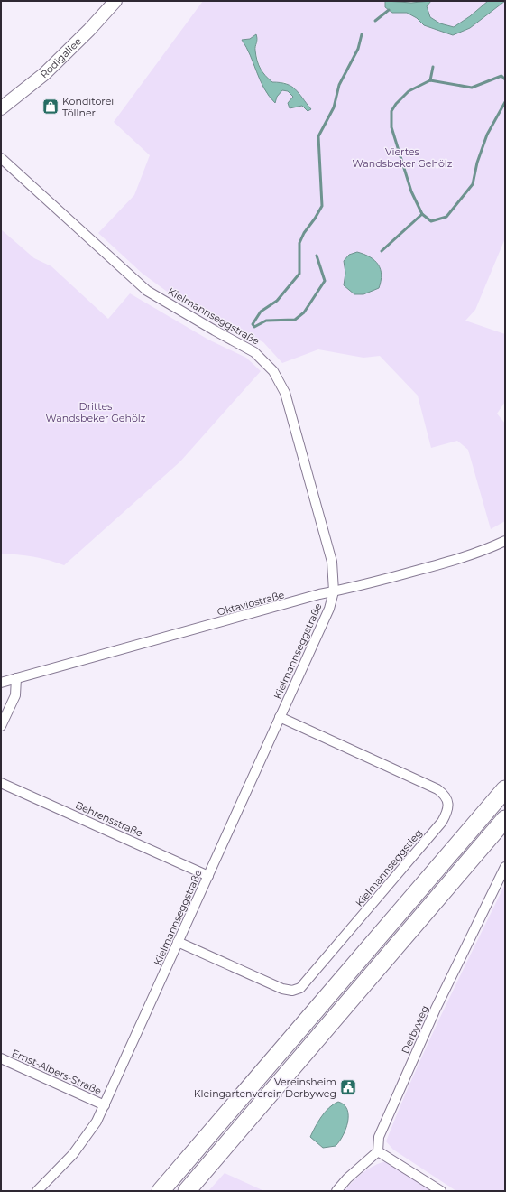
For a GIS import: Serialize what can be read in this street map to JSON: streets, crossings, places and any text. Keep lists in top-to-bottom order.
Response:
{
  "streets": {
    "main road": ["Rodigallee"],
    "street": [
      "Kielmannseggstraße",
      "Oktaviostraße",
      "Behrensstraße",
      "Kielmannseggstieg",
      "Derbyweg",
      "Ernst-Albers-Straße"
    ]
  },
  "crossings": [
    ["Kielmannseggstraße", "Oktaviostraße"],
    ["Kielmannseggstraße", "Behrensstraße"],
    ["Kielmannseggstraße", "Kielmannseggstieg"],
    ["Kielmannseggstraße", "Ernst-Albers-Straße"]
  ],
  "parks": ["Viertes Wandsbeker Gehölz", "Drittes Wandsbeker Gehölz"],
  "places": {
    "shop": ["Konditorei Töllner"],
    "public building": ["Vereinsheim Kleingartenverein Derbyweg"]
  }
}
